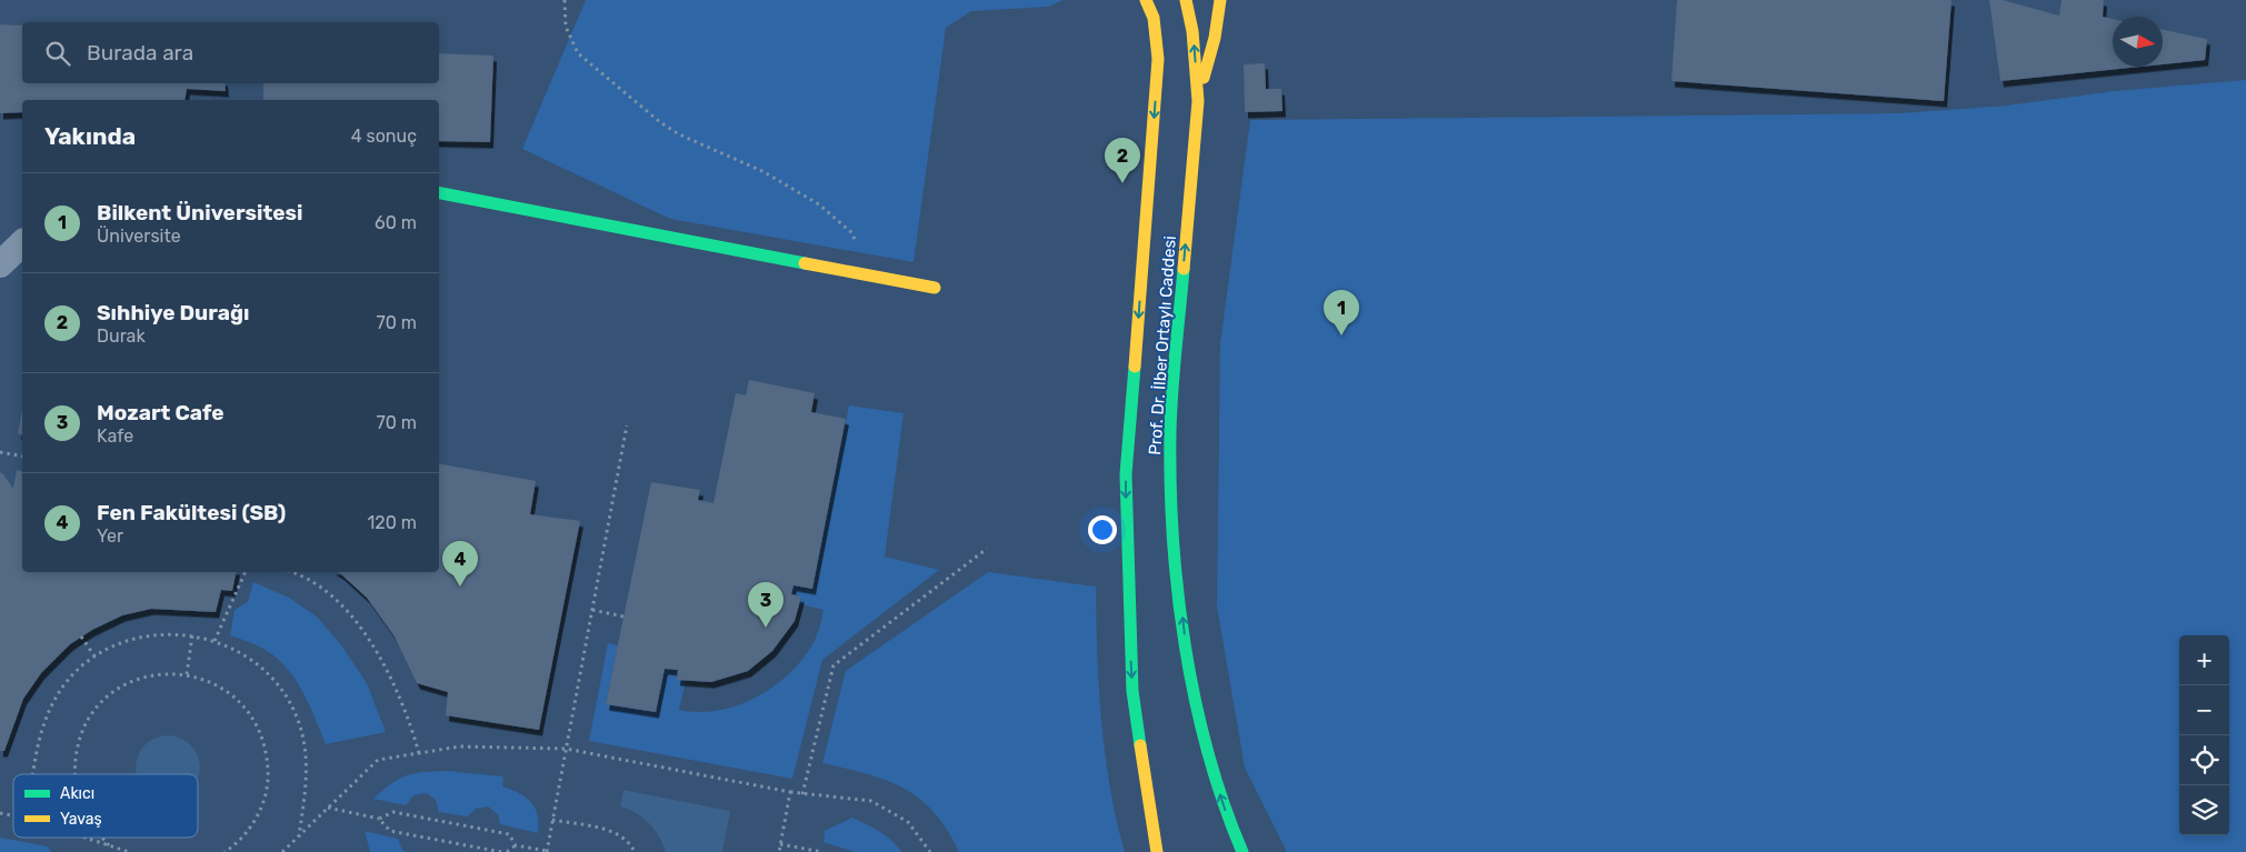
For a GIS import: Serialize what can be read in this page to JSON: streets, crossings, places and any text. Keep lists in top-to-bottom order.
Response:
{
  "streets": {
    "street": ["Prof. Dr. İlber Ortaylı Caddesi"]
  },
  "legend": ["Akıcı", "Yavaş"],
  "north": "right",
  "page": {
    "search": "Burada ara",
    "heading": ["Yakında", "4 sonuç"],
    "pins": [
      "2",
      "1",
      "4",
      "3"
    ],
    "list": [
      {
        "mark": "1",
        "name": "Bilkent Üniversitesi",
        "note": "Üniversite",
        "value": "60 m"
      },
      {
        "mark": "2",
        "name": "Sıhhiye Durağı",
        "note": "Durak",
        "value": "70 m"
      },
      {
        "mark": "3",
        "name": "Mozart Cafe",
        "note": "Kafe",
        "value": "70 m"
      },
      {
        "mark": "4",
        "name": "Fen Fakültesi (SB)",
        "note": "Yer",
        "value": "120 m"
      }
    ],
    "map_buttons": ["+", "−"]
  }
}
